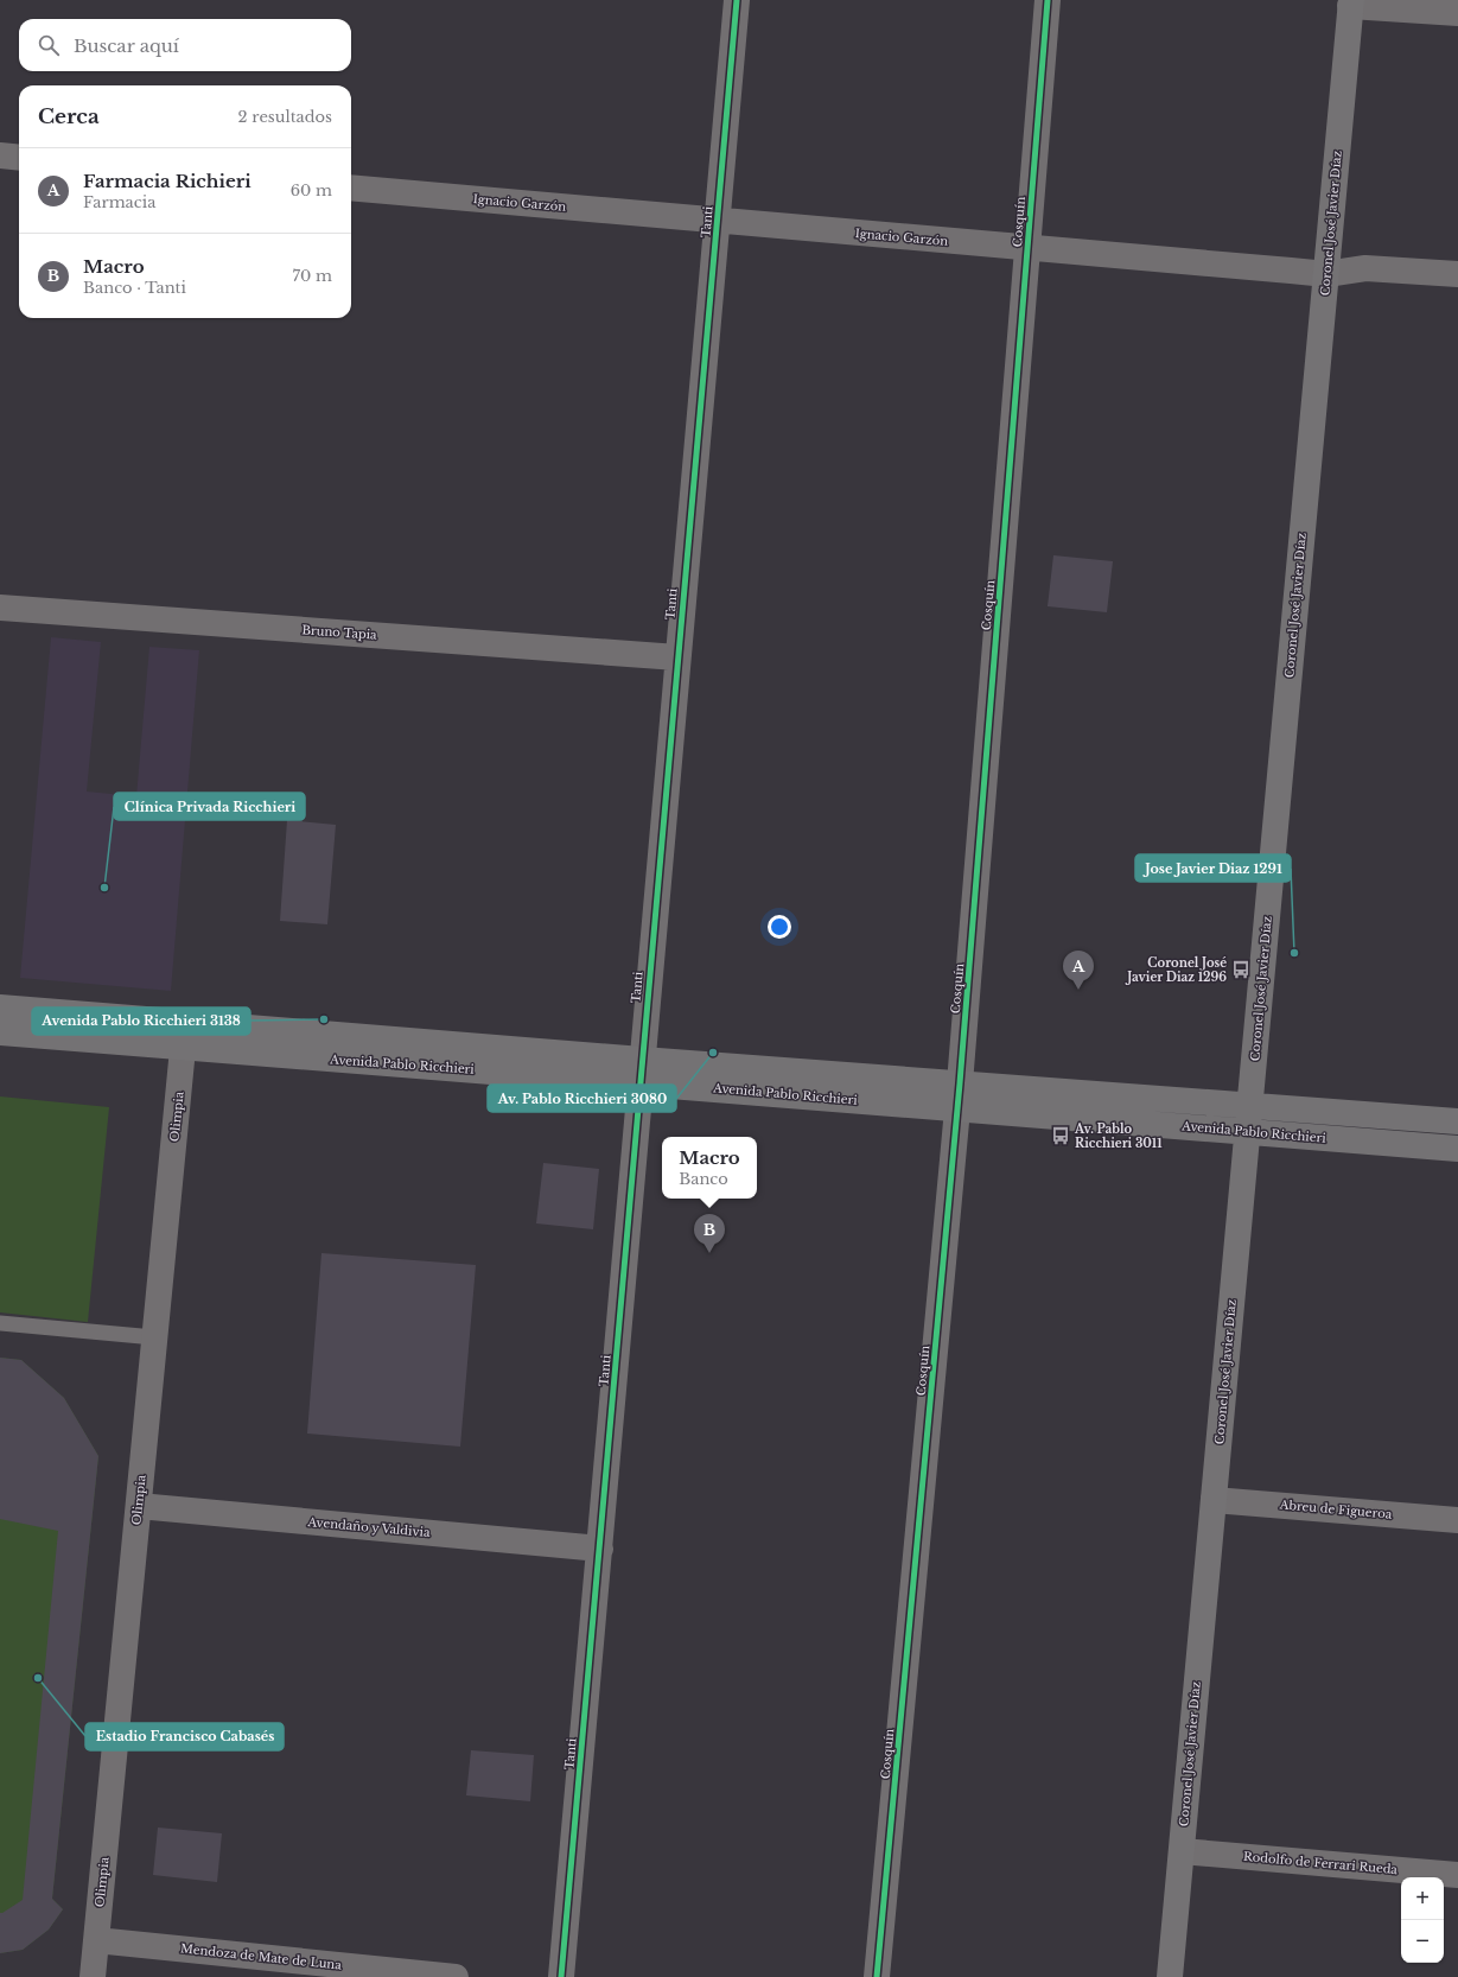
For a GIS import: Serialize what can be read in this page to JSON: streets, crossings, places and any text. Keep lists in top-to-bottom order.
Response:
{
  "streets": {
    "main road": ["Coronel José Javier Díaz", "Avenida Pablo Ricchieri"],
    "street": [
      "Ignacio Garzón",
      "Tanti",
      "Cosquín",
      "Bruno Tapia",
      "Olimpia",
      "Abreu de Figueroa",
      "Avendaño y Valdivia",
      "Rodolfo de Ferrari Rueda",
      "Mendoza de Mate de Luna"
    ]
  },
  "crossings": [
    ["Ignacio Garzón", "Tanti"],
    ["Ignacio Garzón", "Cosquín"],
    ["Ignacio Garzón", "Coronel José Javier Díaz"],
    ["Tanti", "Bruno Tapia"],
    ["Tanti", "Avenida Pablo Ricchieri"],
    ["Tanti", "Avendaño y Valdivia"],
    ["Cosquín", "Avenida Pablo Ricchieri"],
    ["Coronel José Javier Díaz", "Avenida Pablo Ricchieri"],
    ["Coronel José Javier Díaz", "Abreu de Figueroa"],
    ["Coronel José Javier Díaz", "Rodolfo de Ferrari Rueda"],
    ["Avenida Pablo Ricchieri", "Olimpia"],
    ["Olimpia", "Avendaño y Valdivia"],
    ["Olimpia", "Mendoza de Mate de Luna"]
  ],
  "places": {
    "other": [
      "Clínica Privada Ricchieri",
      "Jose Javier Diaz 1291",
      "Avenida Pablo Ricchieri 3138",
      "Av. Pablo Ricchieri 3080",
      "Estadio Francisco Cabasés"
    ],
    "bus stop": ["Coronel José Javier Diaz 1296", "Av. Pablo Ricchieri 3011"]
  },
  "page": {
    "search": "Buscar aquí",
    "heading": ["Cerca", "2 resultados"],
    "list": [
      {
        "mark": "A",
        "name": "Farmacia Richieri",
        "note": "Farmacia",
        "value": "60 m"
      },
      {
        "mark": "B",
        "name": "Macro",
        "note": "Banco · Tanti",
        "value": "70 m"
      }
    ],
    "pins": ["A", "B"],
    "popup": ["Macro", "Banco"],
    "map_buttons": ["+", "−"]
  }
}
